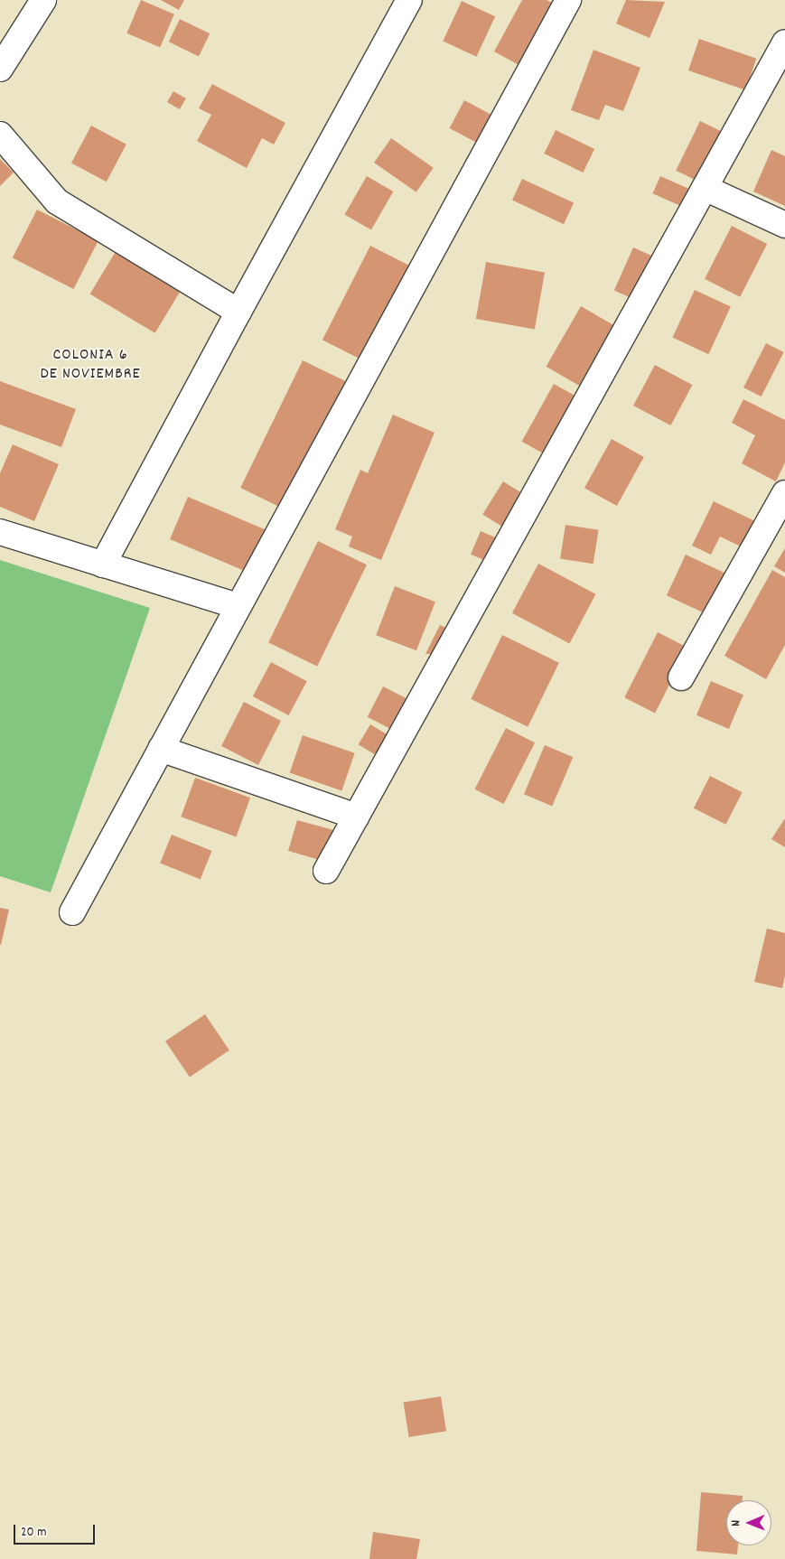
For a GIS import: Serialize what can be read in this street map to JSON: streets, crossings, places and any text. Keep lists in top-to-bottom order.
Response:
{
  "districts": ["COLONIA 6 DE NOVIEMBRE"],
  "scale_bar": "20 m",
  "north": "left"
}
